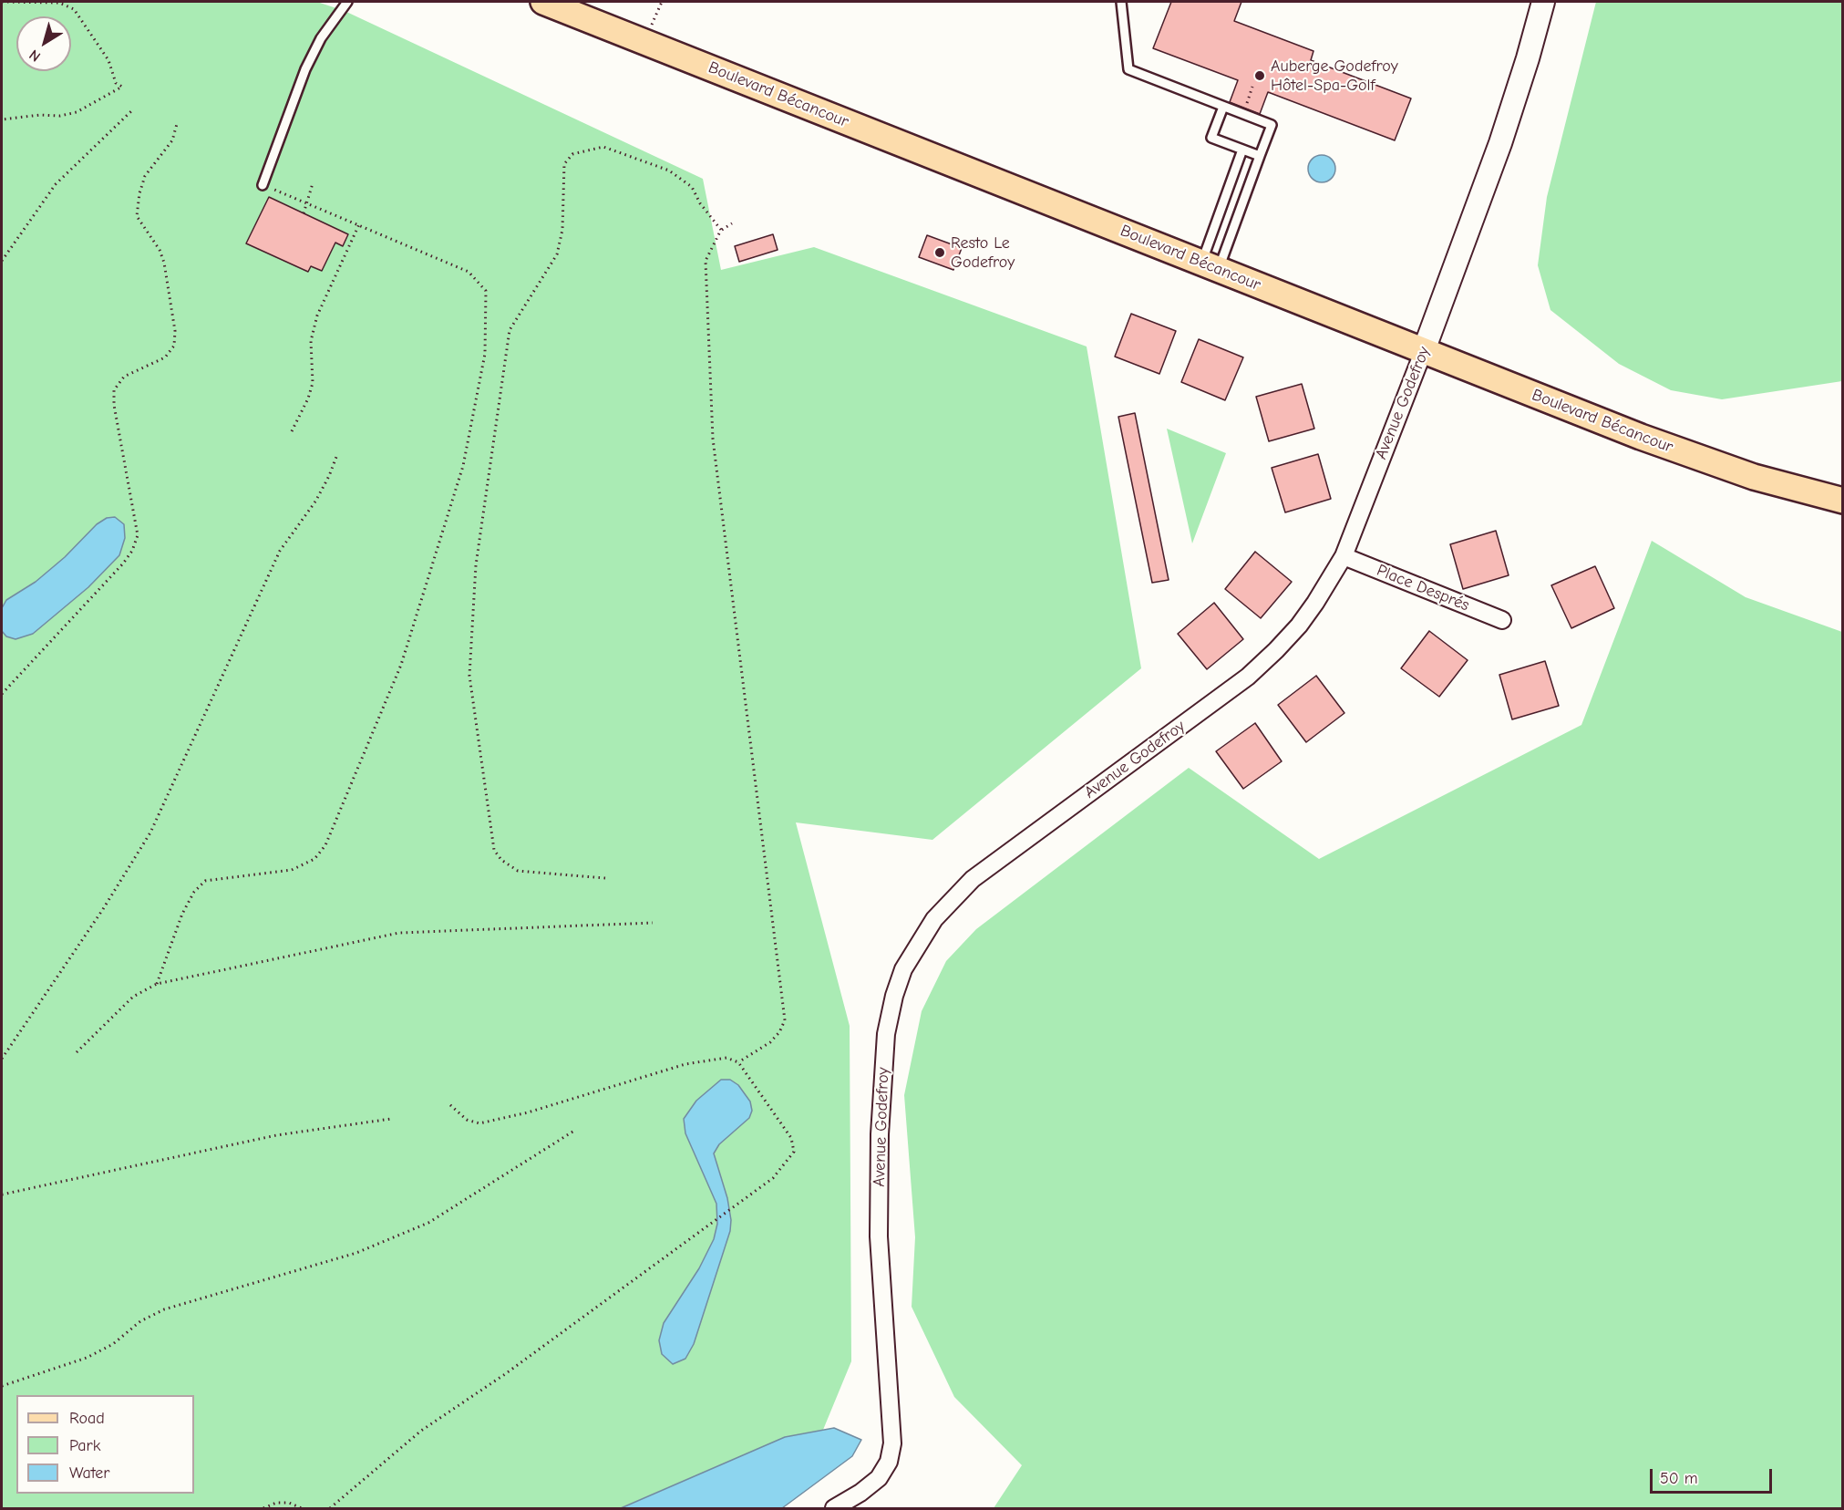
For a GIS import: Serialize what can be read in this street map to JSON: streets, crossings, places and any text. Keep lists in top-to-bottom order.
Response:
{
  "streets": {
    "main road": ["Boulevard Bécancour"],
    "street": ["Avenue Godefroy", "Place Després"]
  },
  "crossings": [
    ["Boulevard Bécancour", "Avenue Godefroy"],
    ["Avenue Godefroy", "Place Després"]
  ],
  "places": ["Auberge Godefroy Hôtel-Spa-Golf", "Resto Le Godefroy"],
  "legend": ["Road", "Park", "Water"],
  "scale_bar": "50 m",
  "north": "bottom left"
}
